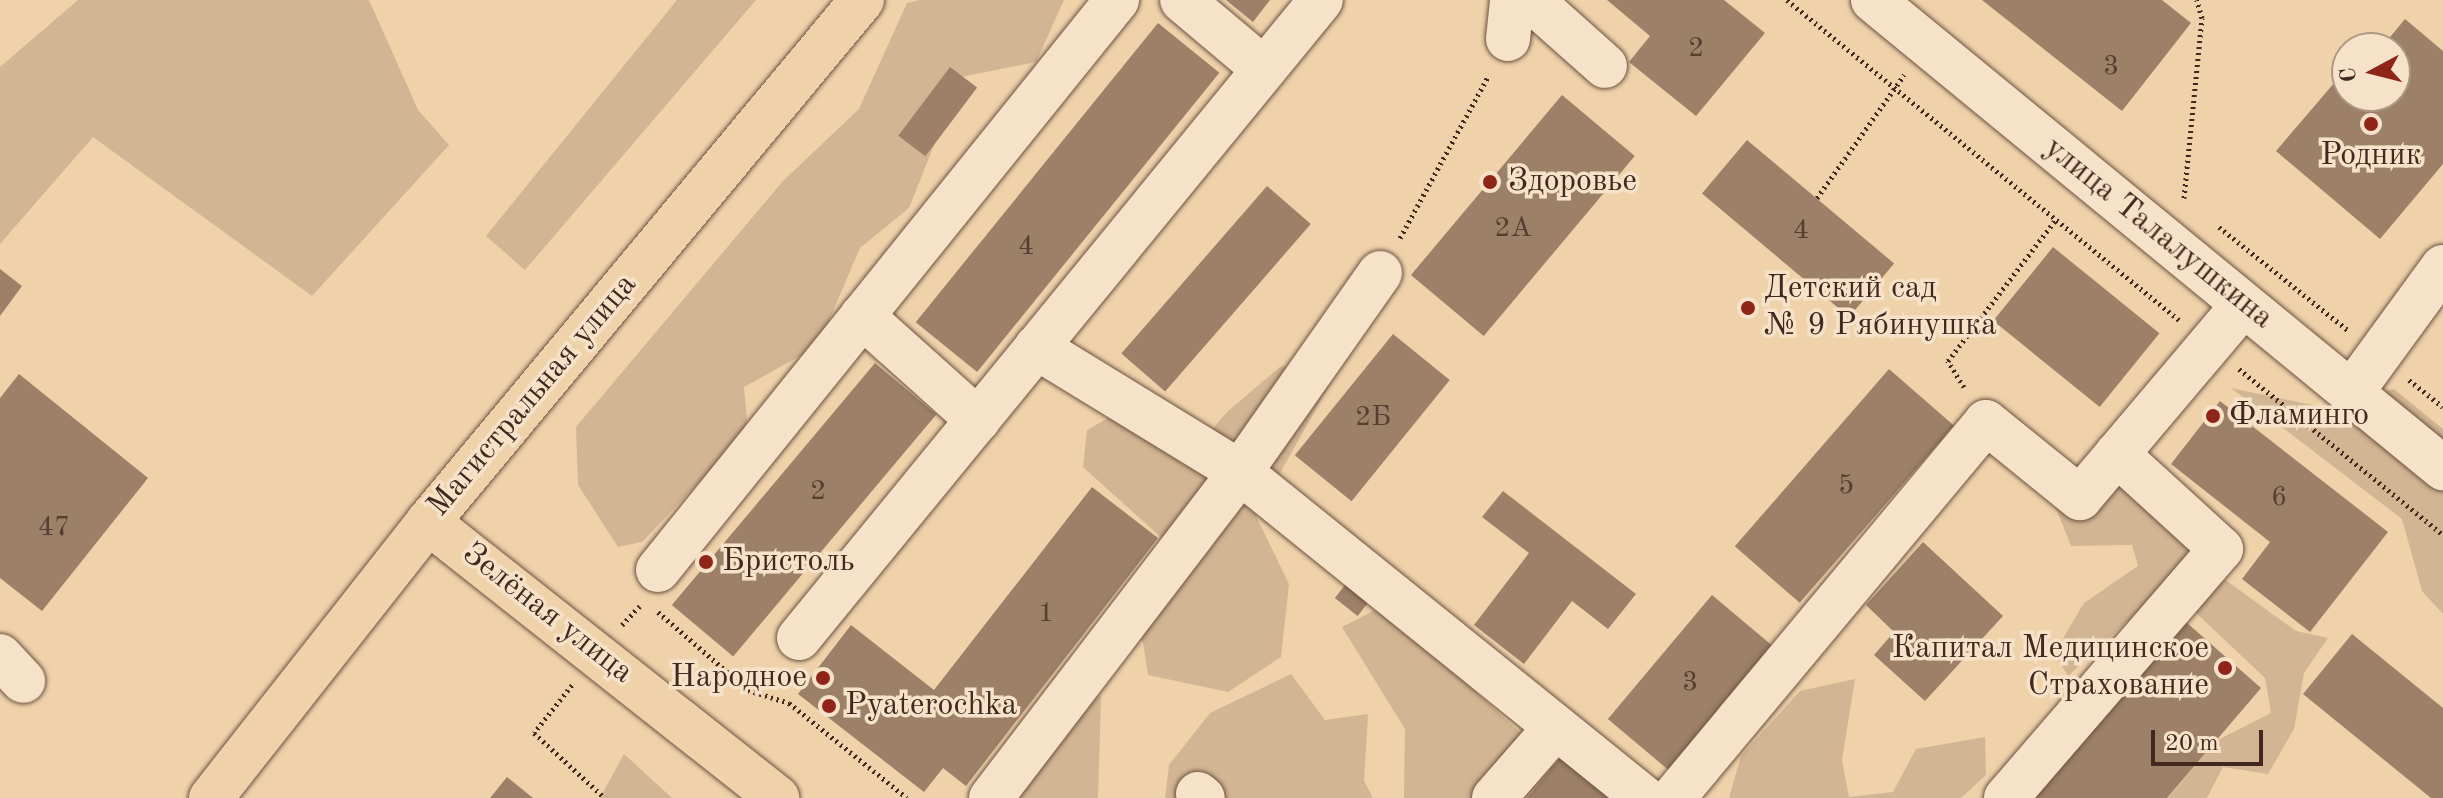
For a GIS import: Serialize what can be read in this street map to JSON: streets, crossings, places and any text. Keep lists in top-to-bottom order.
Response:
{
  "streets": {
    "main road": ["Магистральная улица", "Зелёная улица"],
    "street": ["улица Талалушкина"]
  },
  "crossings": [
    ["Магистральная улица", "Зелёная улица"]
  ],
  "places": [
    "Родник",
    "Здоровье",
    "Детский сад № 9 Рябинушка",
    "Фламинго",
    "Бристоль",
    "Капитал Медицинское Страхование",
    "Народное",
    "Pyaterochka"
  ],
  "house_numbers": [
    "2",
    "3",
    "2А",
    "4",
    "4",
    "2Б",
    "5",
    "2",
    "6",
    "47",
    "1",
    "3"
  ],
  "scale_bar": "20 m",
  "north": "left"
}
